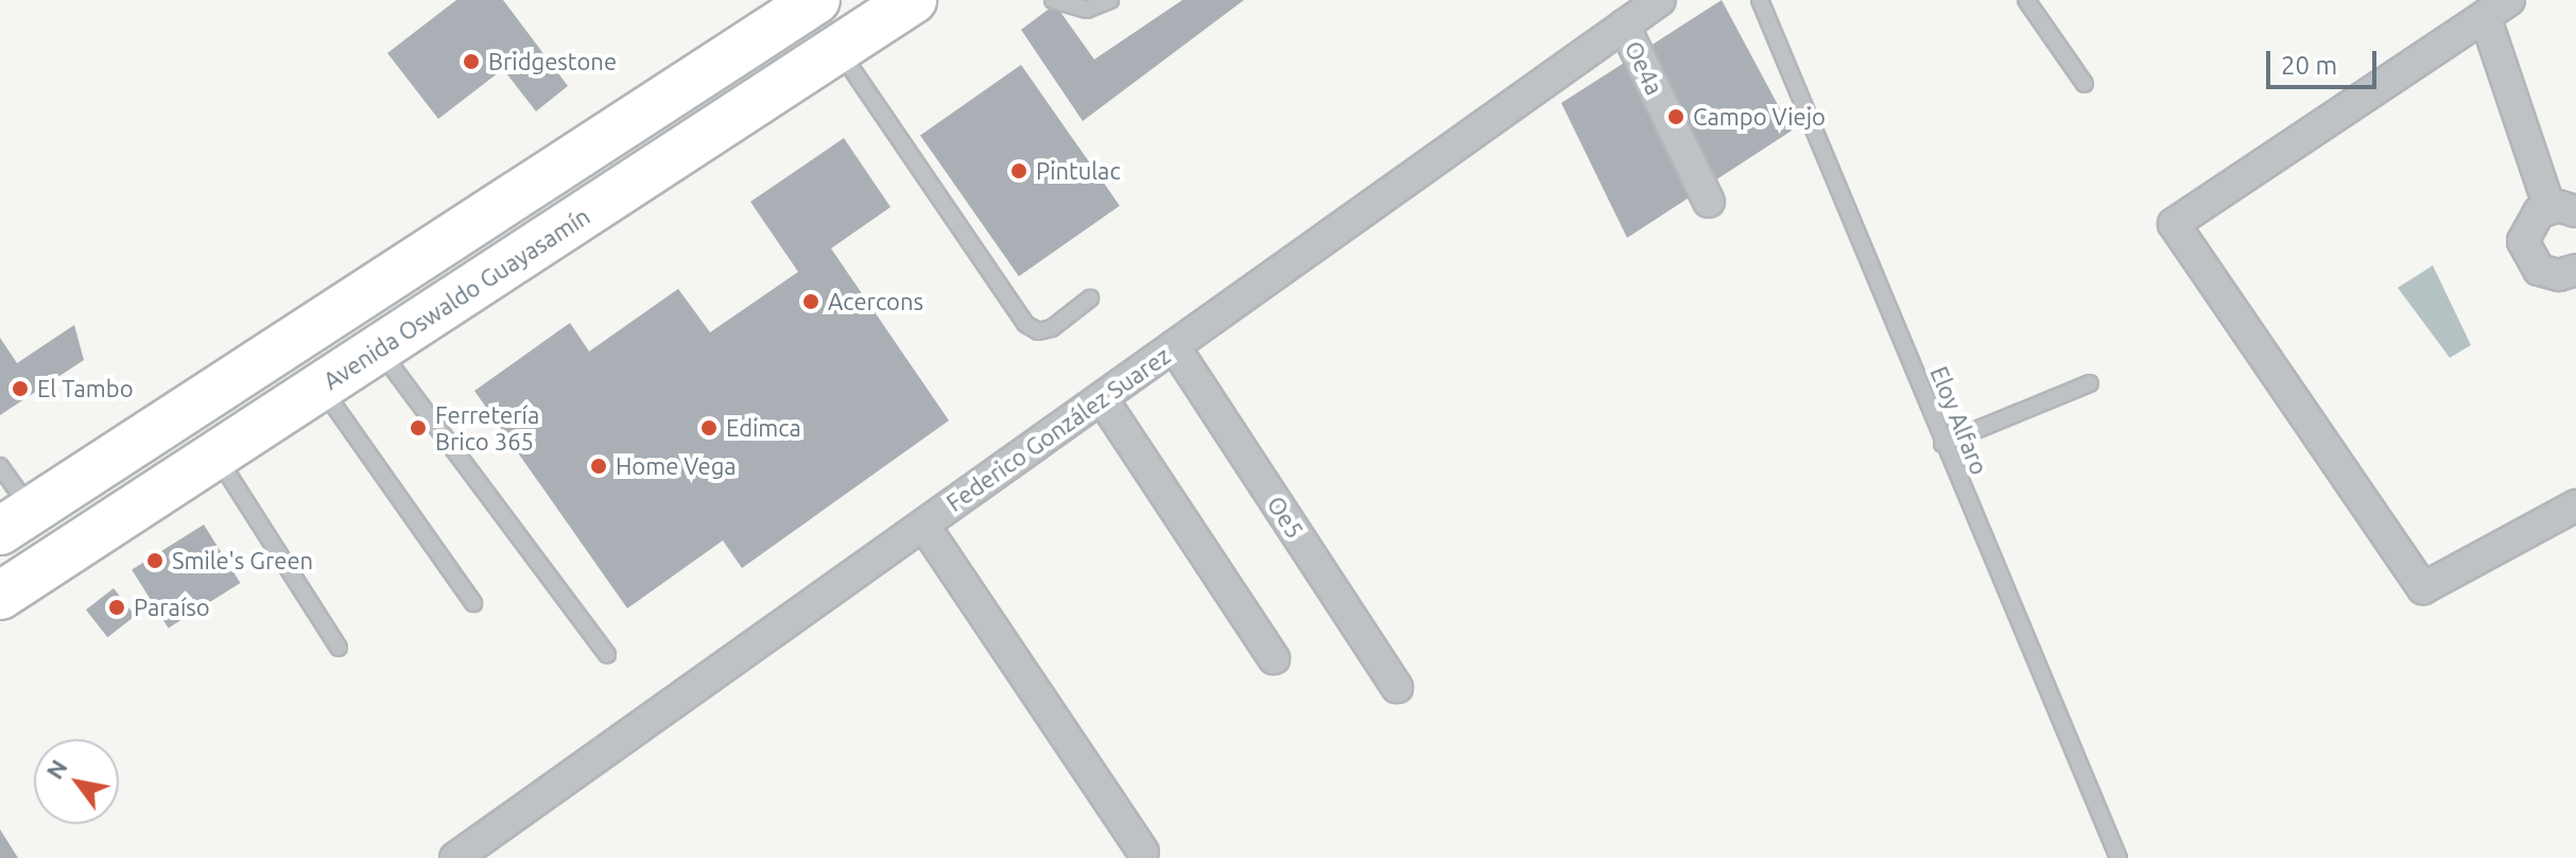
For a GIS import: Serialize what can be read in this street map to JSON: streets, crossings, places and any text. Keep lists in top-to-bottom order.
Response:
{
  "streets": {
    "main road": ["Avenida Oswaldo Guayasamín"],
    "street": ["Oe4a", "Federico González Suarez", "Oe5"],
    "lane": ["Eloy Alfaro"]
  },
  "crossings": [
    ["Oe4a", "Federico González Suarez"],
    ["Federico González Suarez", "Oe5"]
  ],
  "places": [
    "Bridgestone",
    "Campo Viejo",
    "Pintulac",
    "Acercons",
    "El Tambo",
    "Ferretería Brico 365",
    "Edimca",
    "Home Vega",
    "Smile's Green",
    "Paraíso"
  ],
  "scale_bar": "20 m",
  "north": "top left"
}
